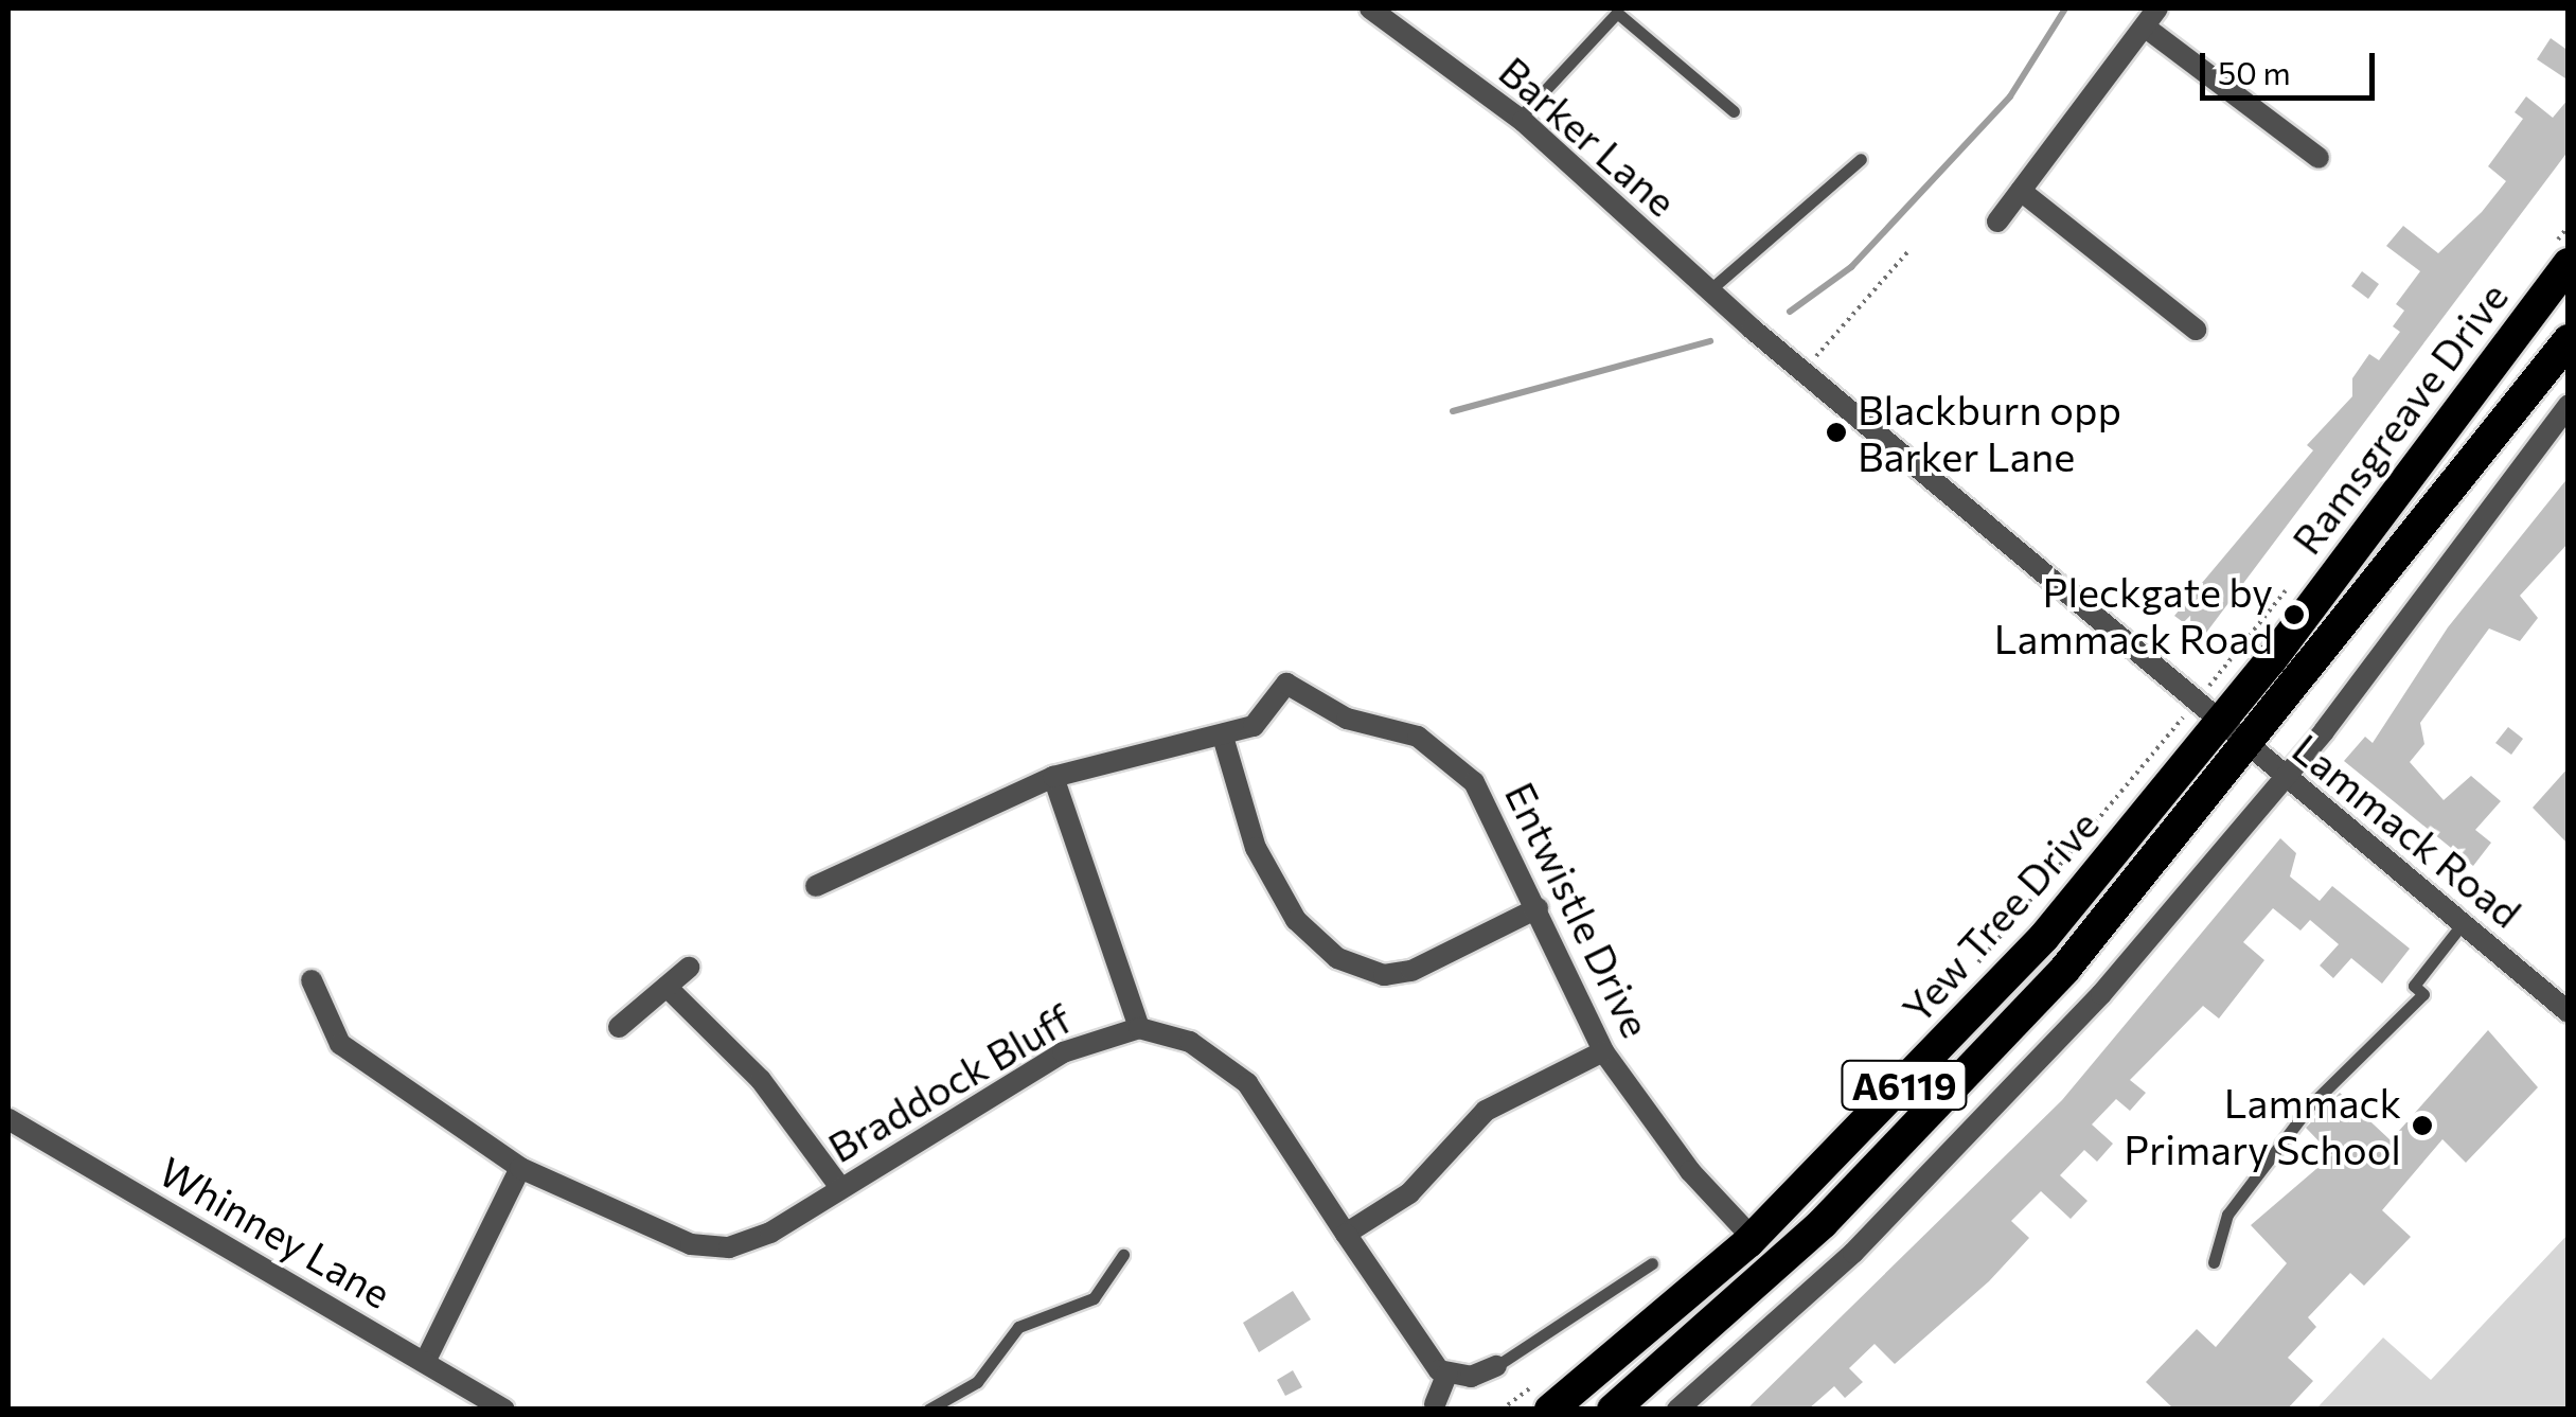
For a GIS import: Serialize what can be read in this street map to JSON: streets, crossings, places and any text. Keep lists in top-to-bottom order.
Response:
{
  "streets": {
    "highway": ["Ramsgreave Drive", "Yew Tree Drive", "A6119"],
    "street": [
      "Barker Lane",
      "Lammack Road",
      "Entwistle Drive",
      "Braddock Bluff",
      "Whinney Lane"
    ]
  },
  "crossings": [
    ["Ramsgreave Drive", "Lammack Road"],
    ["Ramsgreave Drive", "Yew Tree Drive"],
    ["Lammack Road", "Yew Tree Drive"],
    ["Entwistle Drive", "Yew Tree Drive"]
  ],
  "places": ["Blackburn opp Barker Lane", "Pleckgate by Lammack Road", "Lammack Primary School"],
  "scale_bar": "50 m"
}
